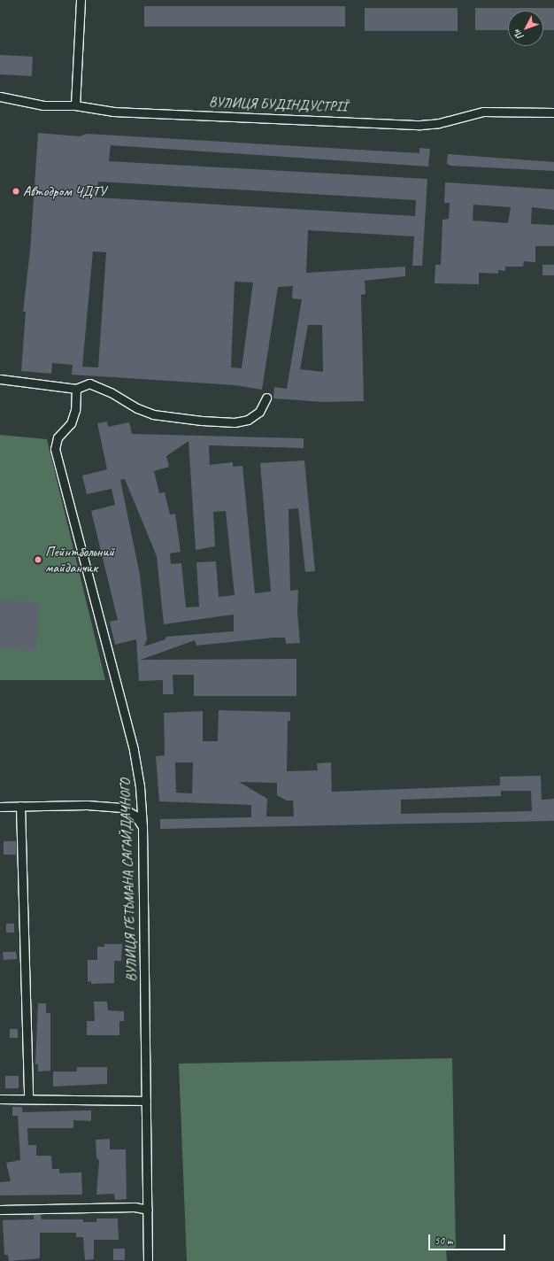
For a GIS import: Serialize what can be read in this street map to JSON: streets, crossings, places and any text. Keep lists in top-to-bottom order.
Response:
{
  "streets": {
    "street": ["ВУЛИЦЯ БУДІНДУСТРІЇ", "ВУЛИЦЯ ГЕТЬМАНА САГАЙДАЧНОГО"]
  },
  "places": ["Автодром ЧДТУ", "Пейнтбольний майданчик"],
  "scale_bar": "50 m",
  "north": "bottom left"
}
